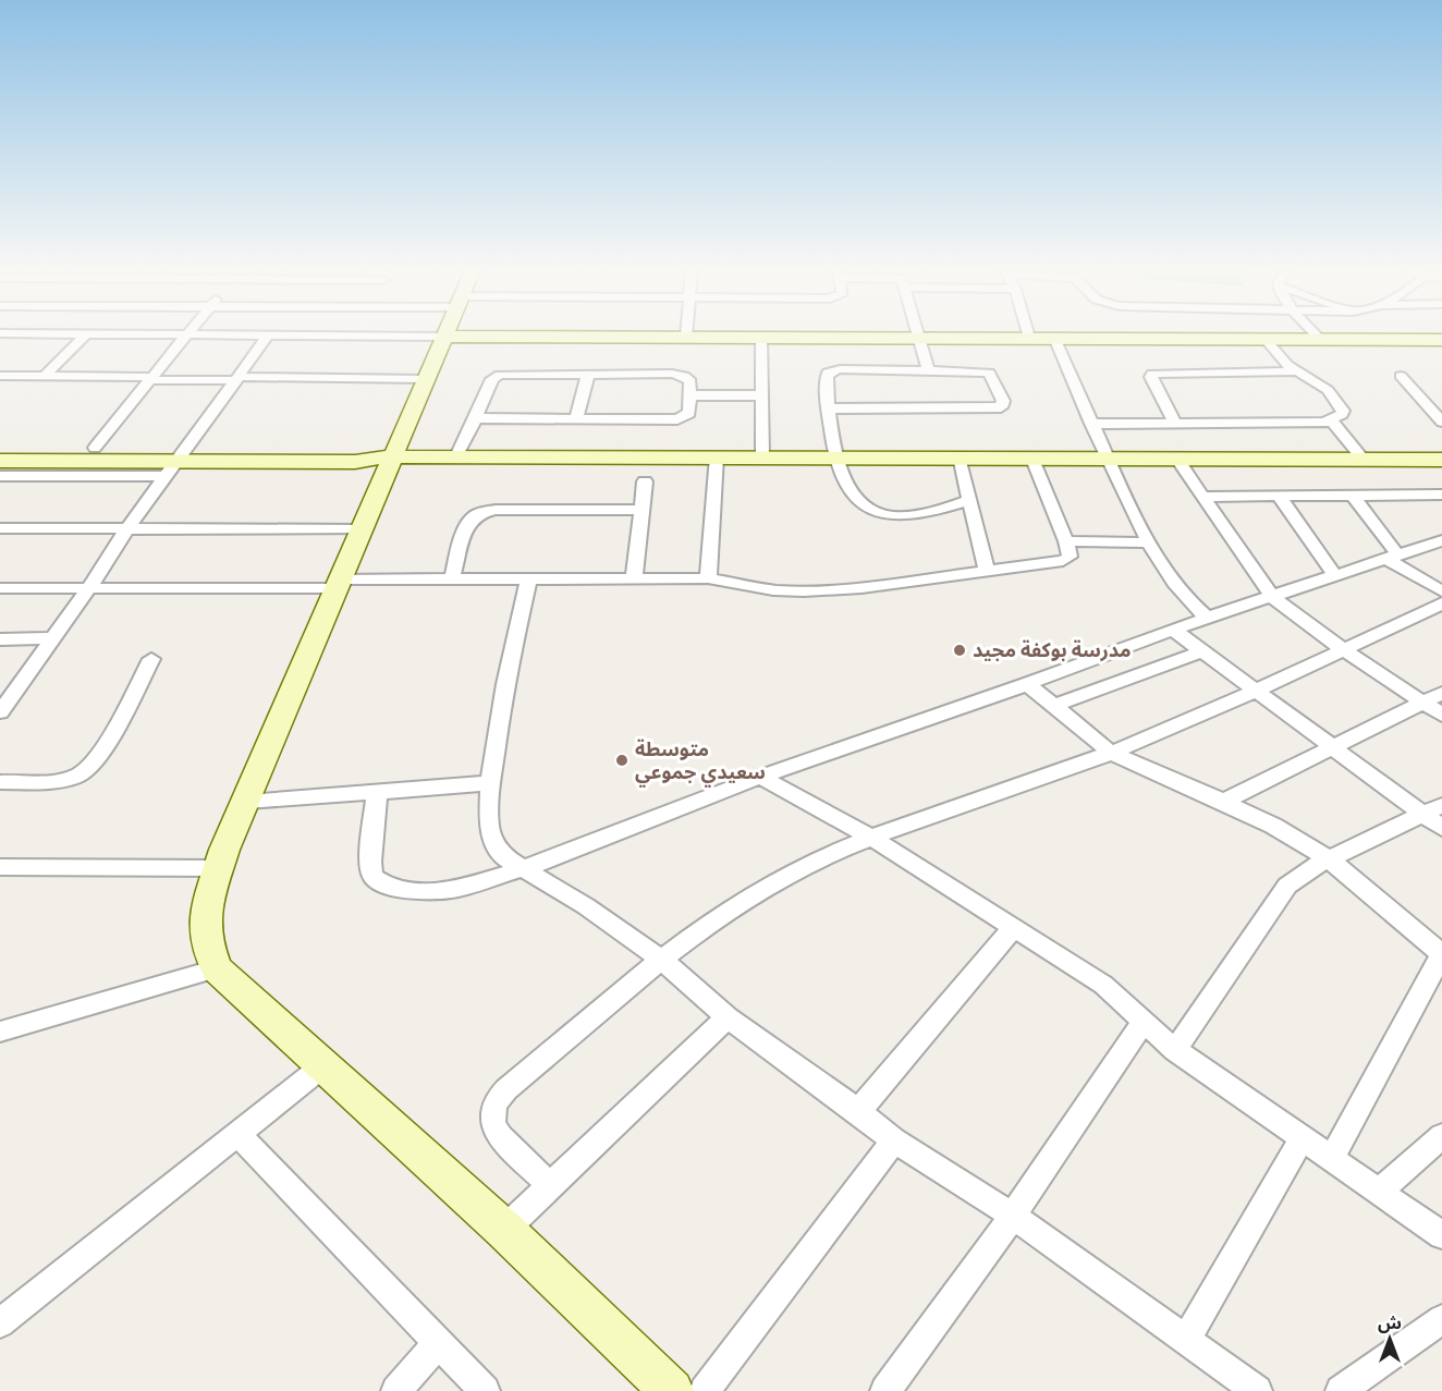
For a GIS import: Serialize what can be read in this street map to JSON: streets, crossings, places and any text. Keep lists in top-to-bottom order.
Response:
{
  "places": ["مدرسة بوكفة مجيد", "متوسطة سعيدي جموعي"],
  "north": "top"
}
